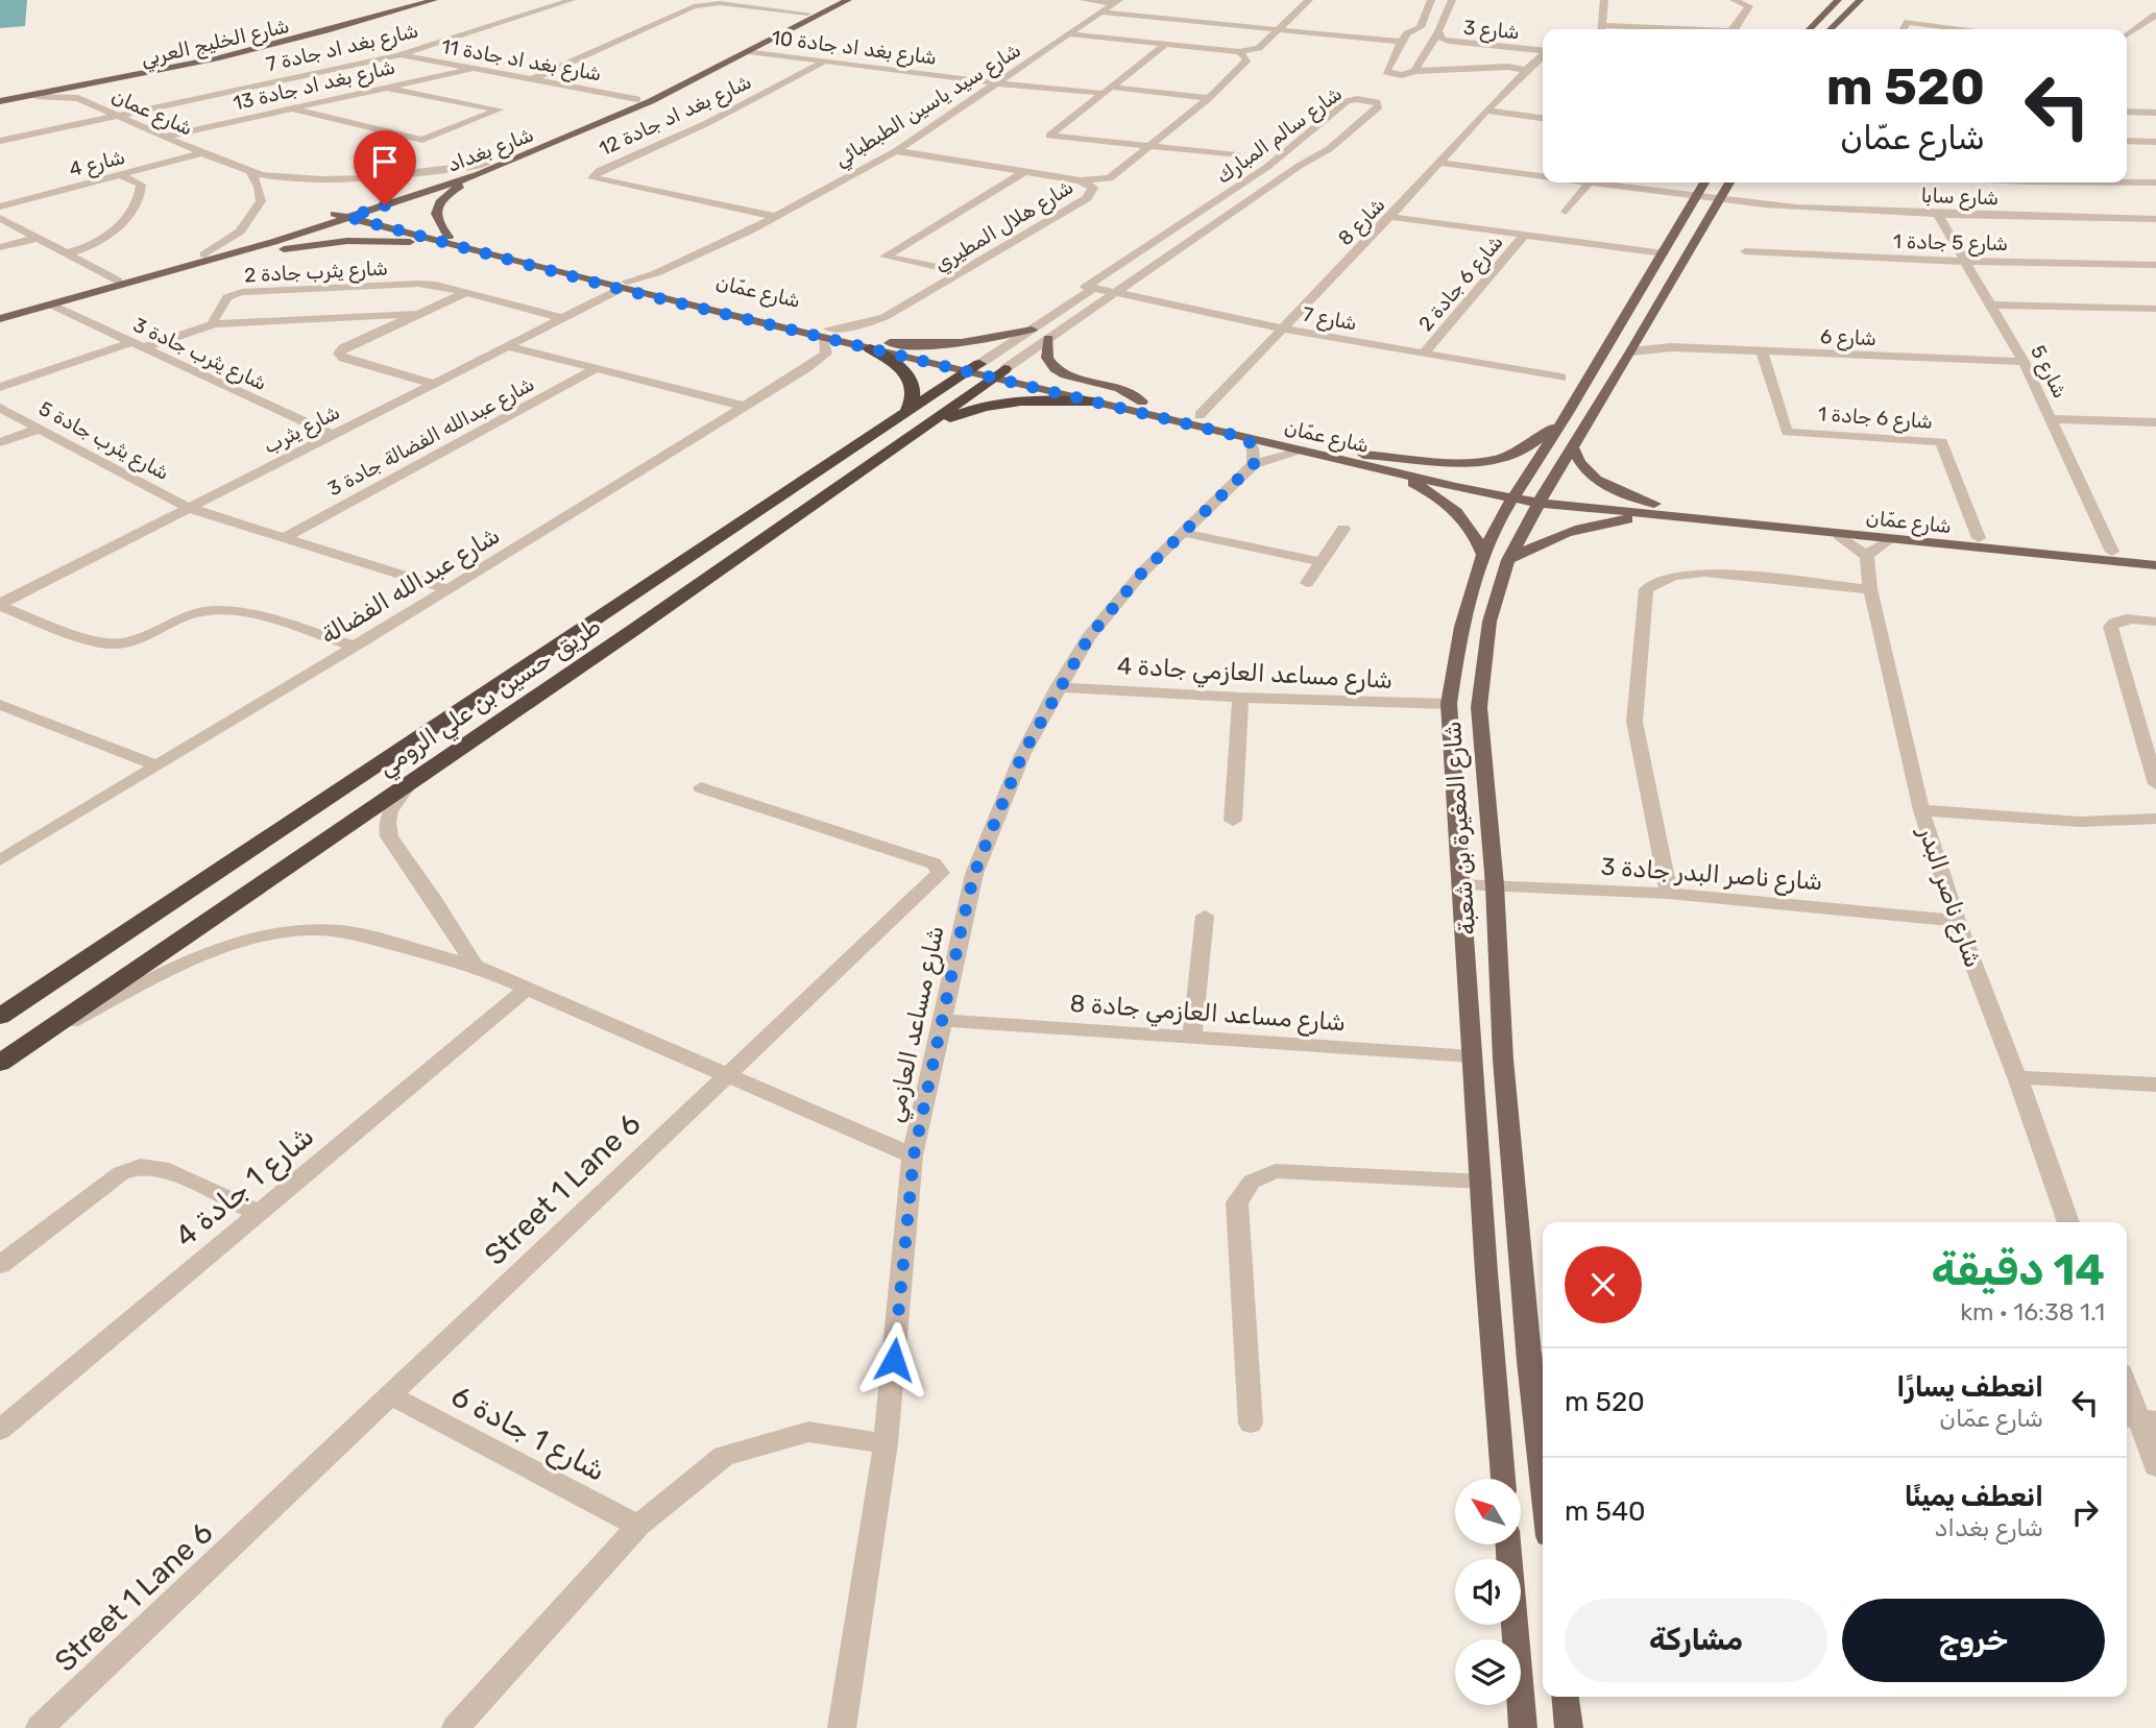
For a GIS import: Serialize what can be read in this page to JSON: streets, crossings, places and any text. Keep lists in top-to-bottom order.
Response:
{
  "streets": {
    "highway": ["طريق حسين بن علي الرومي"],
    "main road": [
      "شارع الخليج العربي",
      "شارع بغداد",
      "شارع عمّان",
      "شارع المغيرة بن شعبة"
    ],
    "street": [
      "شارع 3",
      "شارع بغد اد جادة 7",
      "شارع بغد اد جادة 10",
      "شارع بغد اد جادة 11",
      "شارع بغد اد جادة 13",
      "شارع سيد ياسين الطبطبائي",
      "شارع عمان",
      "شارع بغد اد جادة 12",
      "شارع سالم المبارك",
      "شارع 4",
      "شارع سابا",
      "شارع 8",
      "شارع هلال المطيري",
      "شارع 5 جادة 1",
      "شارع يثرب جادة 2",
      "شارع 6 جادة 2",
      "شارع 7",
      "شارع 6",
      "شارع يثرب جادة 3",
      "شارع 5",
      "شارع 6 جادة 1",
      "شارع يثرب",
      "شارع عبدالله الفضالة جادة 3",
      "شارع يثرب جادة 5",
      "شارع عبدالله الفضالة",
      "شارع مساعد العازمي جادة 4",
      "شارع ناصر البدر جادة 3",
      "شارع ناصر البدر",
      "شارع مساعد العازمي جادة 8",
      "شارع مساعد العازمي",
      "شارع 1 جادة 4",
      "Street 1 Lane 6",
      "شارع 1 جادة 6"
    ]
  },
  "crossings": [
    ["شارع الخليج العربي", "شارع عمان"],
    ["شارع بغد اد جادة 7", "شارع بغد اد جادة 11"],
    ["شارع بغد اد جادة 7", "شارع عمان"],
    ["شارع بغد اد جادة 10", "شارع سيد ياسين الطبطبائي"],
    ["شارع بغد اد جادة 10", "شارع بغد اد جادة 12"],
    ["شارع بغد اد جادة 10", "شارع بغداد"],
    ["شارع بغد اد جادة 10", "شارع هلال المطيري"],
    ["شارع بغد اد جادة 11", "شارع بغد اد جادة 13"],
    ["شارع بغد اد جادة 11", "شارع بغداد"],
    ["شارع بغد اد جادة 13", "شارع عمان"],
    ["شارع سيد ياسين الطبطبائي", "شارع بغد اد جادة 12"],
    ["شارع سيد ياسين الطبطبائي", "شارع عمّان"],
    ["شارع سيد ياسين الطبطبائي", "شارع يثرب"],
    ["شارع عمان", "شارع بغداد"],
    ["شارع عمان", "شارع 4"],
    ["شارع سالم المبارك", "شارع عمّان"],
    ["شارع سالم المبارك", "شارع 7"],
    ["شارع سالم المبارك", "طريق حسين بن علي الرومي"],
    ["شارع بغداد", "شارع عمّان"],
    ["شارع بغداد", "شارع يثرب جادة 3"],
    ["شارع سابا", "شارع 5"],
    ["شارع سابا", "شارع المغيرة بن شعبة"],
    ["شارع 8", "شارع عمّان"],
    ["شارع 8", "شارع 7"],
    ["شارع هلال المطيري", "شارع عمّان"],
    ["شارع هلال المطيري", "شارع عبدالله الفضالة"],
    ["شارع 5 جادة 1", "شارع 5"],
    ["شارع يثرب جادة 2", "شارع يثرب"],
    ["شارع 6 جادة 2", "شارع 7"],
    ["شارع عمّان", "شارع 5"],
    ["شارع عمّان", "شارع 6 جادة 1"],
    ["شارع عمّان", "شارع يثرب"],
    ["شارع عمّان", "شارع عبدالله الفضالة"],
    ["شارع عمّان", "طريق حسين بن علي الرومي"],
    ["شارع عمّان", "شارع المغيرة بن شعبة"],
    ["شارع عمّان", "شارع مساعد العازمي"],
    ["شارع 6", "شارع 5"],
    ["شارع 6", "شارع 6 جادة 1"],
    ["شارع 6", "شارع المغيرة بن شعبة"],
    ["شارع يثرب جادة 3", "شارع يثرب"],
    ["شارع يثرب", "شارع يثرب جادة 5"],
    ["شارع عبدالله الفضالة جادة 3", "شارع يثرب جادة 5"],
    ["شارع يثرب جادة 5", "شارع عبدالله الفضالة"],
    ["شارع مساعد العازمي جادة 4", "شارع المغيرة بن شعبة"],
    ["شارع مساعد العازمي جادة 4", "شارع مساعد العازمي"],
    ["شارع المغيرة بن شعبة", "شارع ناصر البدر جادة 3"],
    ["شارع المغيرة بن شعبة", "شارع مساعد العازمي جادة 8"],
    ["شارع ناصر البدر جادة 3", "شارع ناصر البدر"],
    ["شارع مساعد العازمي جادة 8", "شارع مساعد العازمي"],
    ["Street 1 Lane 6", "شارع 1 جادة 6"]
  ],
  "north": "top left",
  "page": {
    "turn": ["520 m", "شارع عمّان"],
    "heading": ["14 دقيقة", "1.1 km · 16:38"],
    "list": [
      {
        "name": "انعطف يسارًا",
        "note": "شارع عمّان",
        "value": "520 m"
      },
      {
        "name": "انعطف يمينًا",
        "note": "شارع بغداد",
        "value": "540 m"
      }
    ],
    "buttons": ["خروج", "مشاركة"]
  }
}
